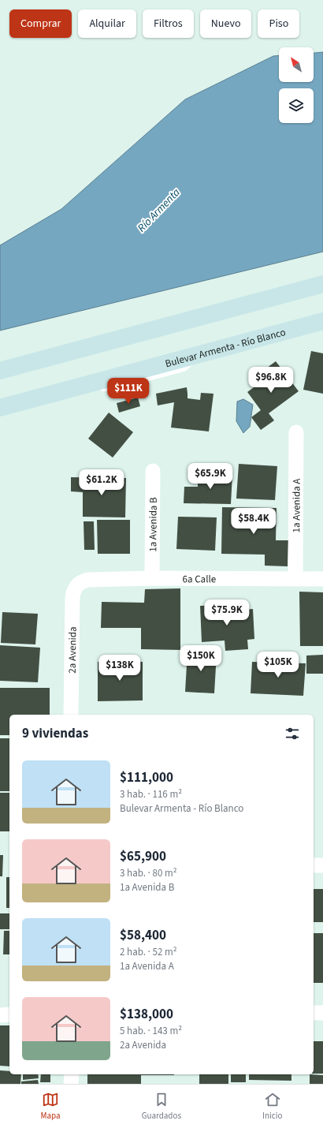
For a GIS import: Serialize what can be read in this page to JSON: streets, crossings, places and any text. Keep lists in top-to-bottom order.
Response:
{
  "streets": {
    "main road": ["Bulevar Armenta - Río Blanco"],
    "street": [
      "1a Avenida A",
      "1a Avenida B",
      "6a Calle",
      "2a Avenida"
    ]
  },
  "crossings": [
    ["1a Avenida A", "6a Calle"],
    ["1a Avenida B", "6a Calle"],
    ["6a Calle", "2a Avenida"]
  ],
  "water": ["Río Armenta"],
  "north": "top left",
  "page": {
    "chip": [
      "Comprar",
      "Alquilar",
      "Filtros",
      "Nuevo",
      "Piso"
    ],
    "price": [
      "$96.8K",
      "$111K",
      "$65.9K",
      "$61.2K",
      "$58.4K",
      "$75.9K",
      "$150K",
      "$105K",
      "$138K"
    ],
    "heading": "9 viviendas",
    "list": [
      {
        "name": "$111,000",
        "note": "3 hab. · 116 m² · Bulevar Armenta - Río Blanco"
      },
      {
        "name": "$65,900",
        "note": "3 hab. · 80 m² · 1a Avenida B"
      },
      {
        "name": "$58,400",
        "note": "2 hab. · 52 m² · 1a Avenida A"
      },
      {
        "name": "$138,000",
        "note": "5 hab. · 143 m² · 2a Avenida"
      }
    ],
    "tabs": ["Mapa", "Guardados", "Inicio"]
  }
}
